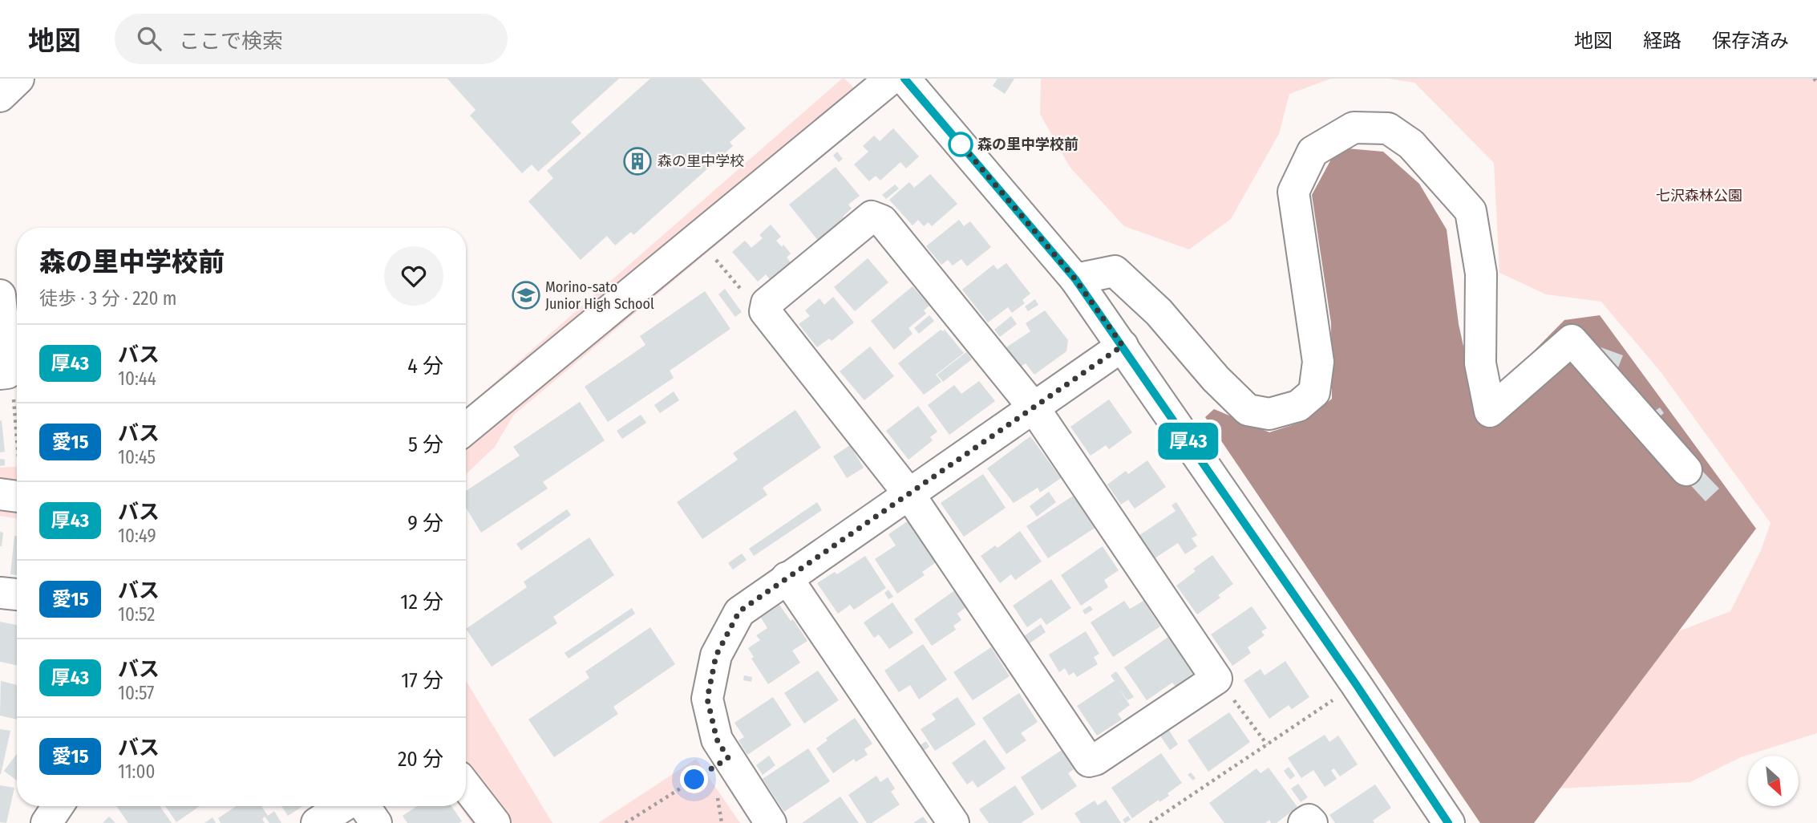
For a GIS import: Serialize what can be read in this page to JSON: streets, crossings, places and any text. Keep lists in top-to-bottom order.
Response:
{
  "parks": ["七沢森林公園"],
  "places": {
    "other": ["森の里中学校前"],
    "building": ["森の里中学校"],
    "school or university": ["Morino-sato Junior High School"]
  },
  "lines": ["bus line 厚43"],
  "north": "bottom right",
  "page": {
    "header": "地図",
    "search": "ここで検索",
    "nav": ["地図", "経路", "保存済み"],
    "on_map": "厚43",
    "heading": ["森の里中学校前", "徒歩 · 3 分 · 220 m"],
    "list": [
      {
        "mark": "厚43",
        "name": "バス",
        "note": "10:44",
        "value": "4 分"
      },
      {
        "mark": "愛15",
        "name": "バス",
        "note": "10:45",
        "value": "5 分"
      },
      {
        "mark": "厚43",
        "name": "バス",
        "note": "10:49",
        "value": "9 分"
      },
      {
        "mark": "愛15",
        "name": "バス",
        "note": "10:52",
        "value": "12 分"
      },
      {
        "mark": "厚43",
        "name": "バス",
        "note": "10:57",
        "value": "17 分"
      },
      {
        "mark": "愛15",
        "name": "バス",
        "note": "11:00",
        "value": "20 分"
      }
    ]
  }
}
